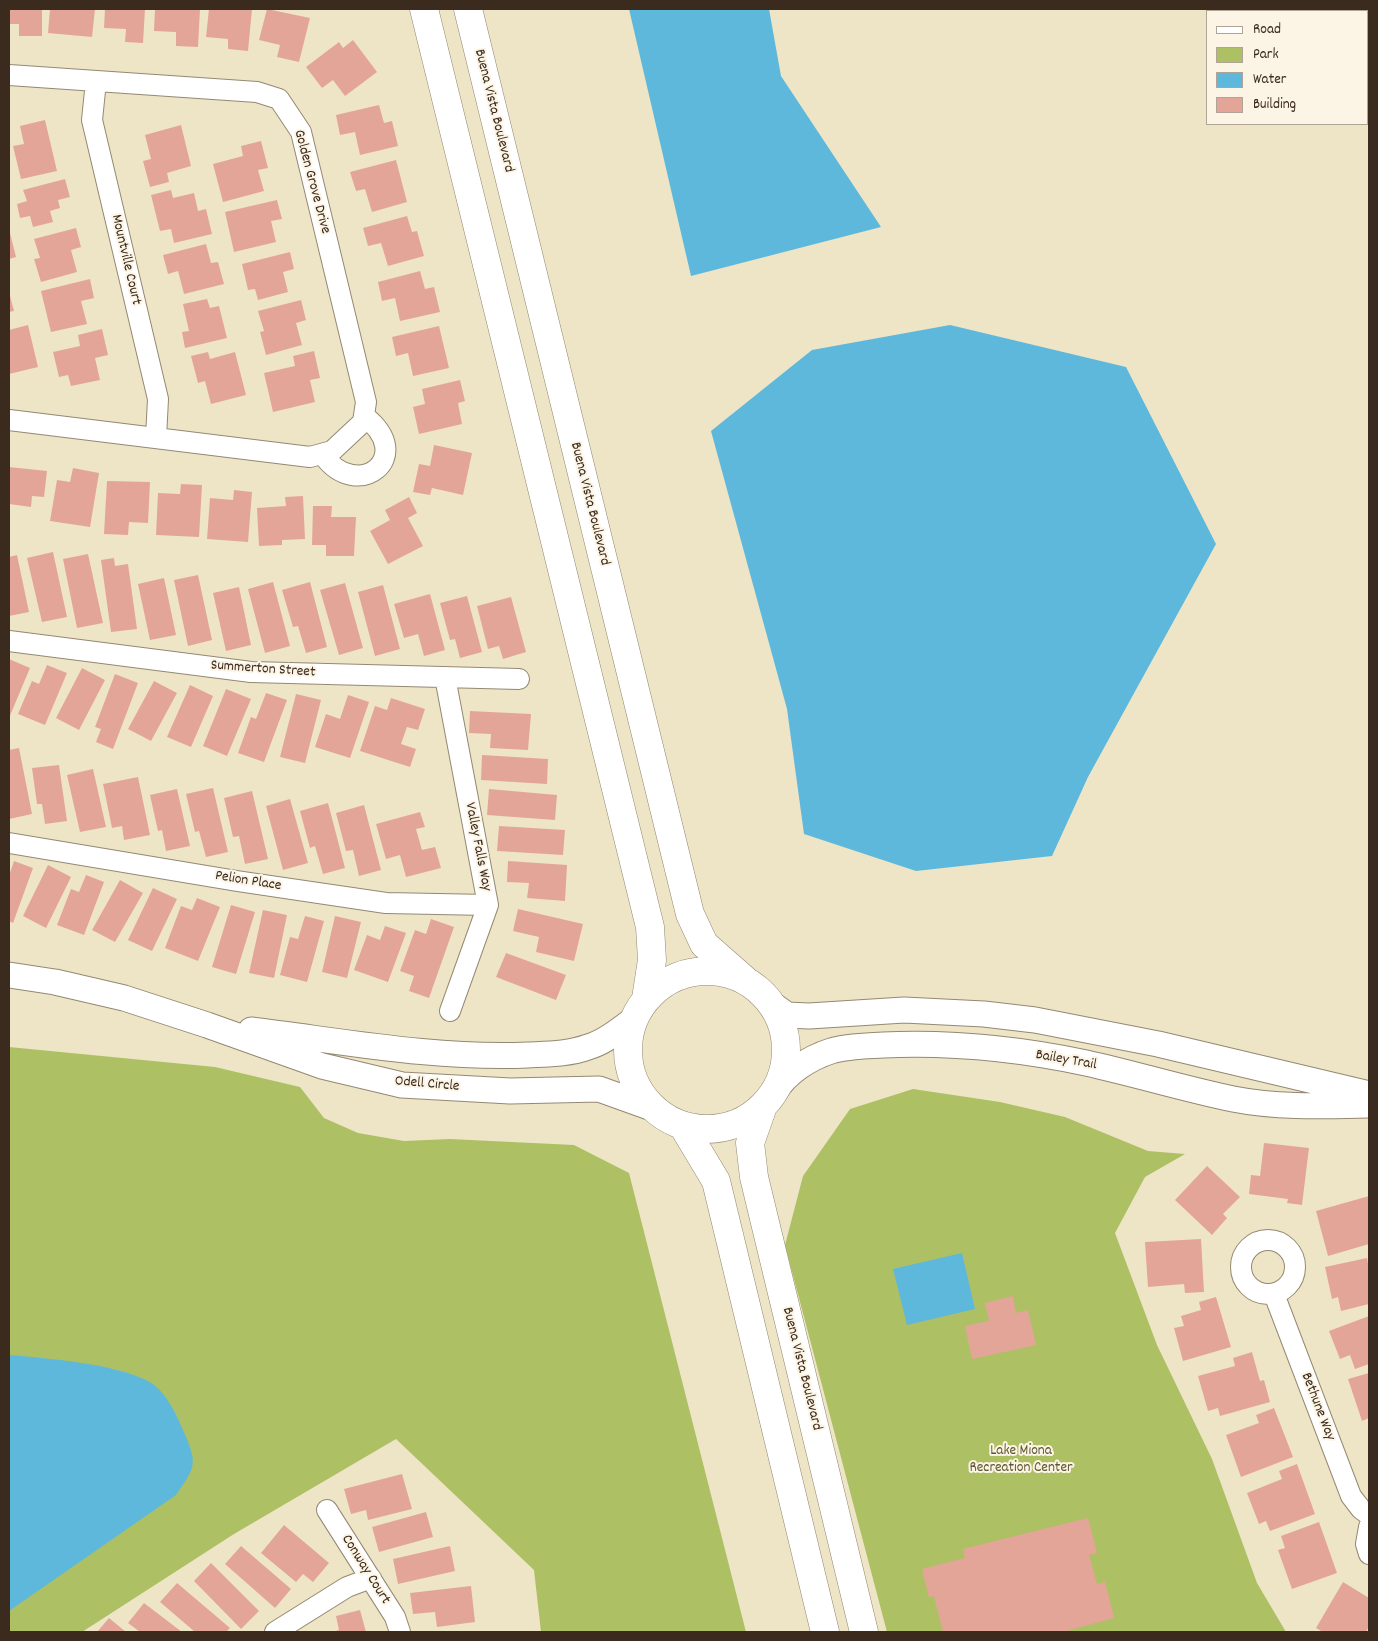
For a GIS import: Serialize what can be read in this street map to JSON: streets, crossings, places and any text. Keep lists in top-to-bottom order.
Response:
{
  "streets": {
    "main road": ["Buena Vista Boulevard"],
    "street": [
      "Golden Grove Drive",
      "Mountville Court",
      "Summerton Street",
      "Valley Falls Way",
      "Pelion Place",
      "Bailey Trail",
      "Odell Circle",
      "Bethune Way",
      "Conway Court"
    ]
  },
  "crossings": [
    ["Buena Vista Boulevard", "Bailey Trail"],
    ["Buena Vista Boulevard", "Odell Circle"],
    ["Golden Grove Drive", "Mountville Court"],
    ["Summerton Street", "Valley Falls Way"],
    ["Valley Falls Way", "Pelion Place"],
    ["Bailey Trail", "Odell Circle"]
  ],
  "parks": ["Lake Miona Recreation Center"],
  "legend": [
    "Road",
    "Park",
    "Water",
    "Building"
  ]
}
